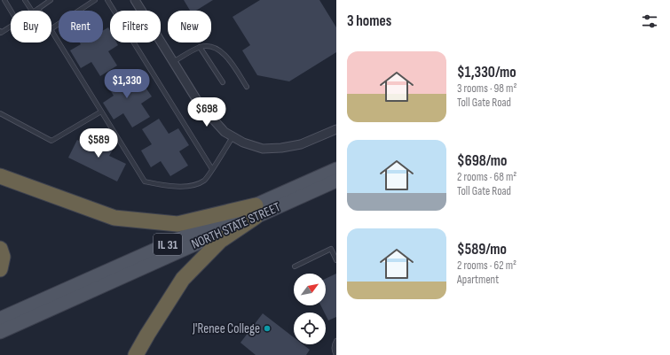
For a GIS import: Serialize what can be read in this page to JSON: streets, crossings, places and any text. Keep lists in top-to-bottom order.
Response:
{
  "streets": {
    "main road": ["NORTH STATE STREET", "IL 31"]
  },
  "places": ["J'Renee College"],
  "north": "top right",
  "page": {
    "heading": "3 homes",
    "chip": [
      "Buy",
      "Rent",
      "Filters",
      "New"
    ],
    "list": [
      {
        "name": "$1,330/mo",
        "note": "3 rooms · 98 m² · Toll Gate Road"
      },
      {
        "name": "$698/mo",
        "note": "2 rooms · 68 m² · Toll Gate Road"
      },
      {
        "name": "$589/mo",
        "note": "2 rooms · 62 m² · Apartment"
      }
    ],
    "price": ["$1,330", "$698", "$589"]
  }
}
